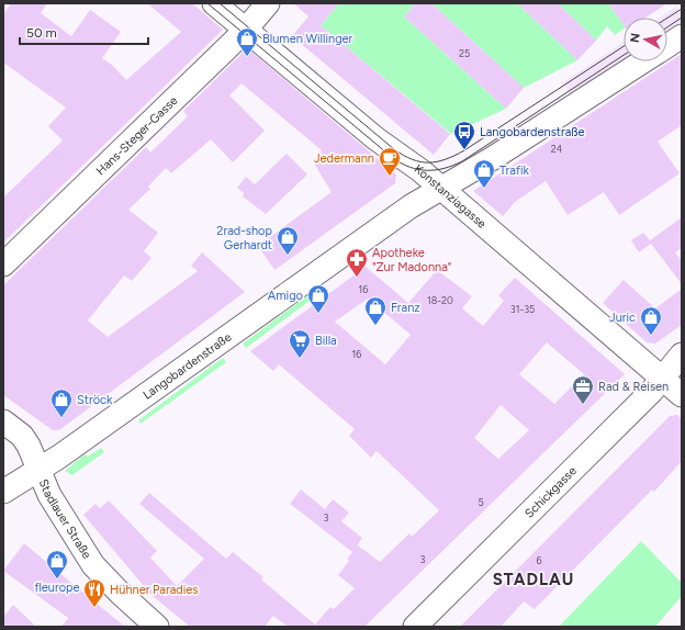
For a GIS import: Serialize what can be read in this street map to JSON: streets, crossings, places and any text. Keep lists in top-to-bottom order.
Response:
{
  "streets": {
    "street": [
      "Hans-Steger-Gasse",
      "Konstanziagasse",
      "Langobardenstraße",
      "Schickgasse",
      "Stadlauer Straße"
    ]
  },
  "crossings": [
    ["Hans-Steger-Gasse", "Konstanziagasse"],
    ["Konstanziagasse", "Langobardenstraße"],
    ["Konstanziagasse", "Schickgasse"],
    ["Langobardenstraße", "Stadlauer Straße"]
  ],
  "districts": ["STADLAU"],
  "places": {
    "shop": [
      "Blumen Willinger",
      "Trafik",
      "2rad-shop Gerhardt",
      "Amigo",
      "Franz",
      "Juric",
      "Ströck",
      "fleurope"
    ],
    "bus stop": ["Langobardenstraße"],
    "cafe": ["Jedermann"],
    "pharmacy": ["Apotheke \"Zur Madonna\""],
    "supermarket": ["Billa"],
    "office": ["Rad & Reisen"],
    "restaurant": ["Hühner Paradies"]
  },
  "house_numbers": [
    "25",
    "24",
    "16",
    "18-20",
    "31-35",
    "16",
    "5",
    "3",
    "3",
    "6"
  ],
  "scale_bar": "50 m",
  "north": "left"
}
